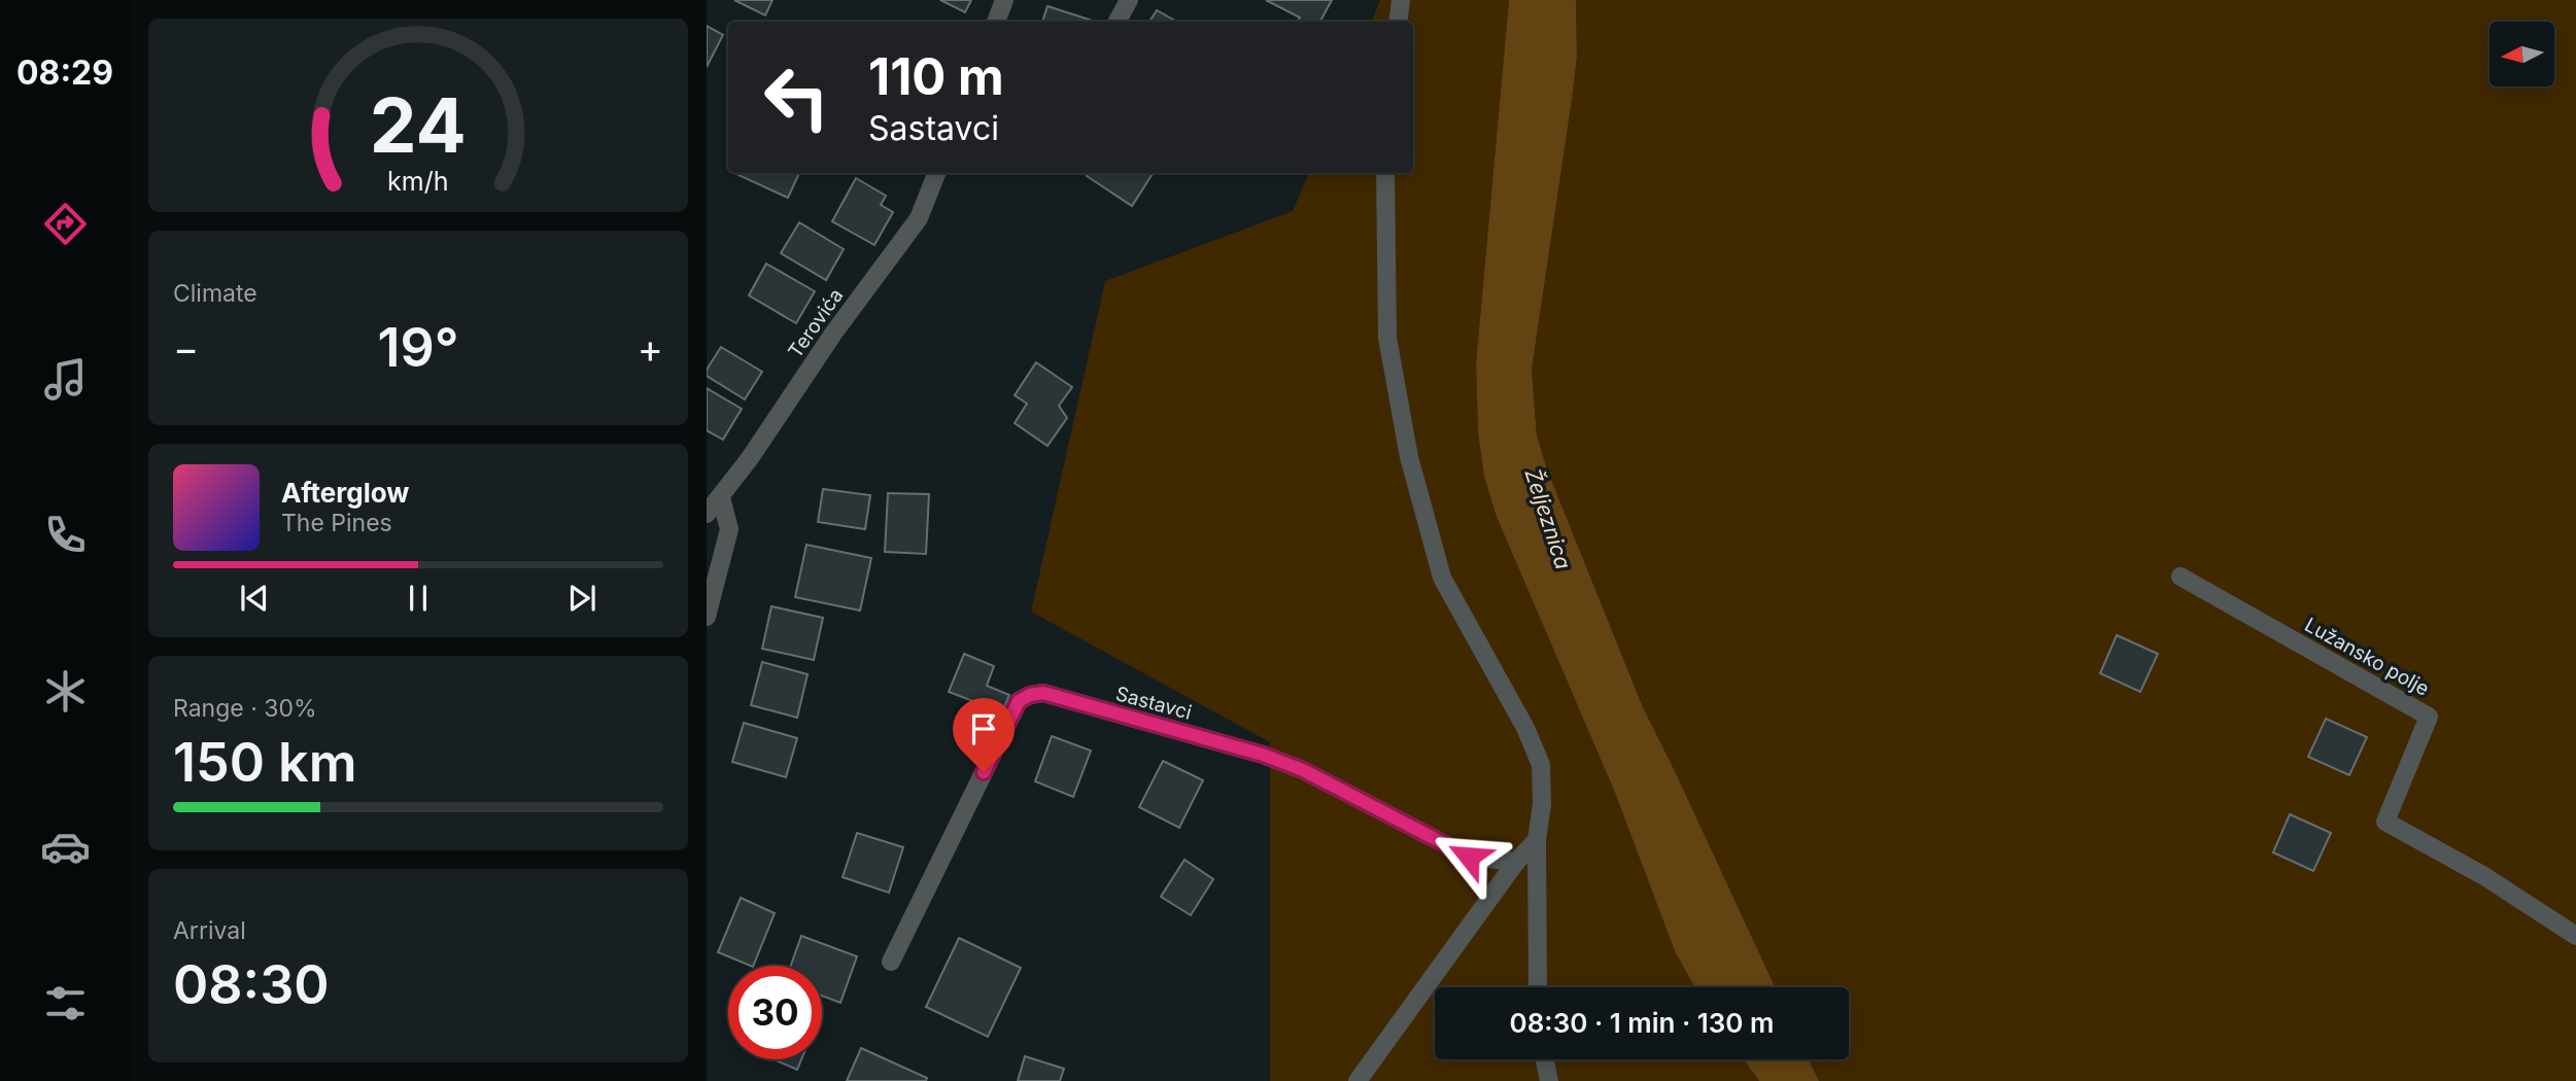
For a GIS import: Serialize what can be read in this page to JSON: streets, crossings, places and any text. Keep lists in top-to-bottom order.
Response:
{
  "streets": {
    "street": ["Terovića", "Lužansko polje", "Sastavci"]
  },
  "water": ["Željeznica"],
  "north": "left",
  "page": {
    "tabs": "08:29",
    "turn": ["110 m", "Sastavci"],
    "tile": [
      "Climate",
      ["Range · 30%", "150 km"],
      ["Arrival", "08:30"]
    ],
    "heat": ["−", "19°", "+"],
    "song": ["Afterglow", "The Pines"],
    "limit": "30",
    "trip": "08:30 · 1 min · 130 m",
    "gauge": ["24", "km/h"]
  }
}
